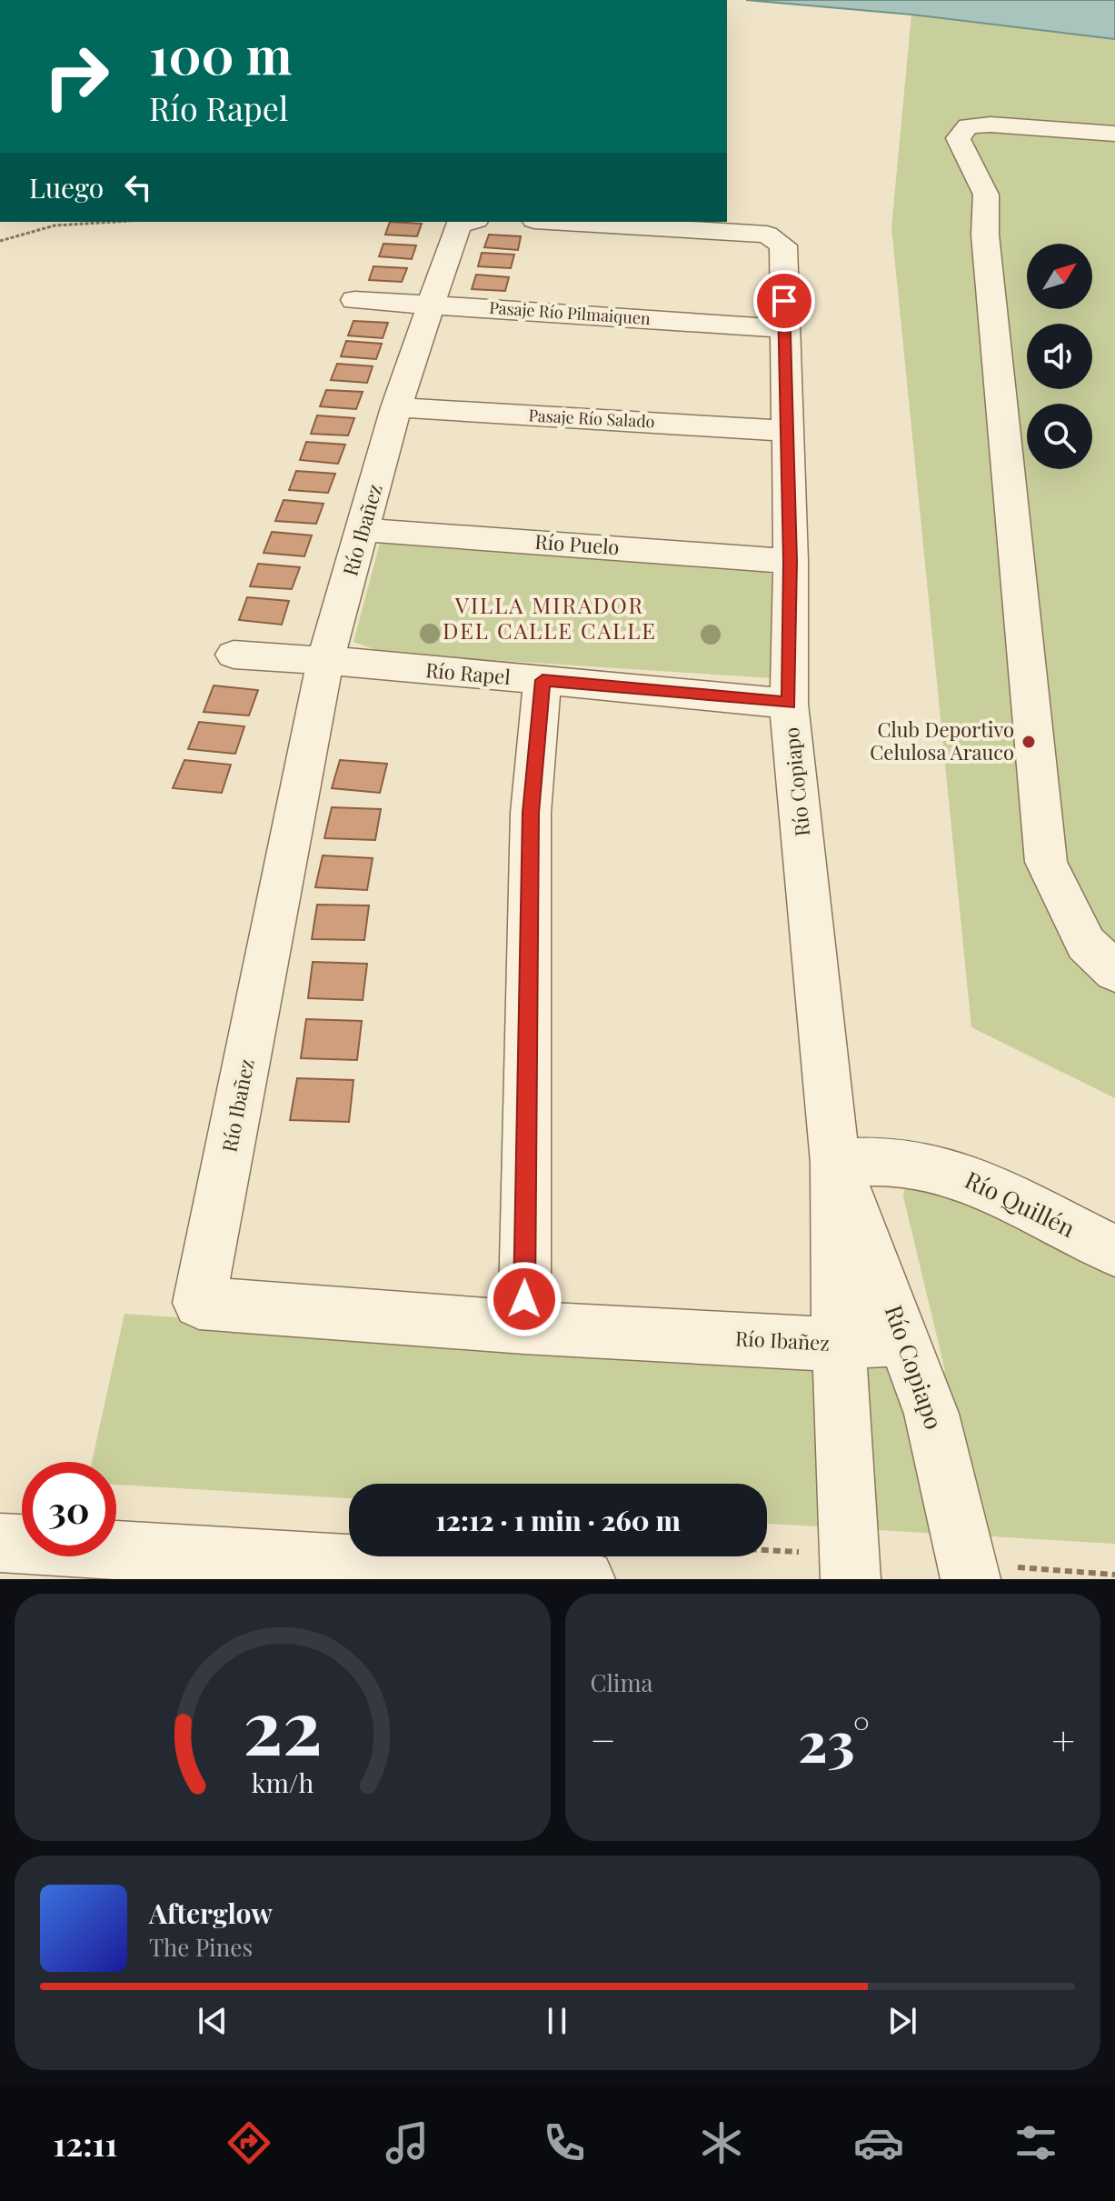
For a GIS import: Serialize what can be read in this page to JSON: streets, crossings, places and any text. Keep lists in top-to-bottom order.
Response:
{
  "streets": {
    "street": [
      "Pasaje Río Pilmaiquen",
      "Pasaje Río Salado",
      "Río Ibañez",
      "Río Puelo",
      "Río Rapel",
      "Río Copiapo",
      "Río Quillén"
    ]
  },
  "crossings": [
    ["Pasaje Río Pilmaiquen", "Río Ibañez"],
    ["Pasaje Río Pilmaiquen", "Río Copiapo"],
    ["Pasaje Río Salado", "Río Ibañez"],
    ["Pasaje Río Salado", "Río Copiapo"],
    ["Río Ibañez", "Río Puelo"],
    ["Río Ibañez", "Río Rapel"],
    ["Río Ibañez", "Río Copiapo"],
    ["Río Puelo", "Río Copiapo"],
    ["Río Rapel", "Río Copiapo"],
    ["Río Copiapo", "Río Quillén"]
  ],
  "districts": ["VILLA MIRADOR DEL CALLE CALLE"],
  "places": ["Club Deportivo Celulosa Arauco"],
  "north": "top right",
  "page": {
    "turn": ["100 m", "Río Rapel"],
    "then": "Luego",
    "limit": "30",
    "trip": "12:12 · 1 min · 260 m",
    "tile": "Clima",
    "heat": ["−", "23°", "+"],
    "song": ["Afterglow", "The Pines"],
    "tabs": "12:11",
    "gauge": ["22", "km/h"]
  }
}
